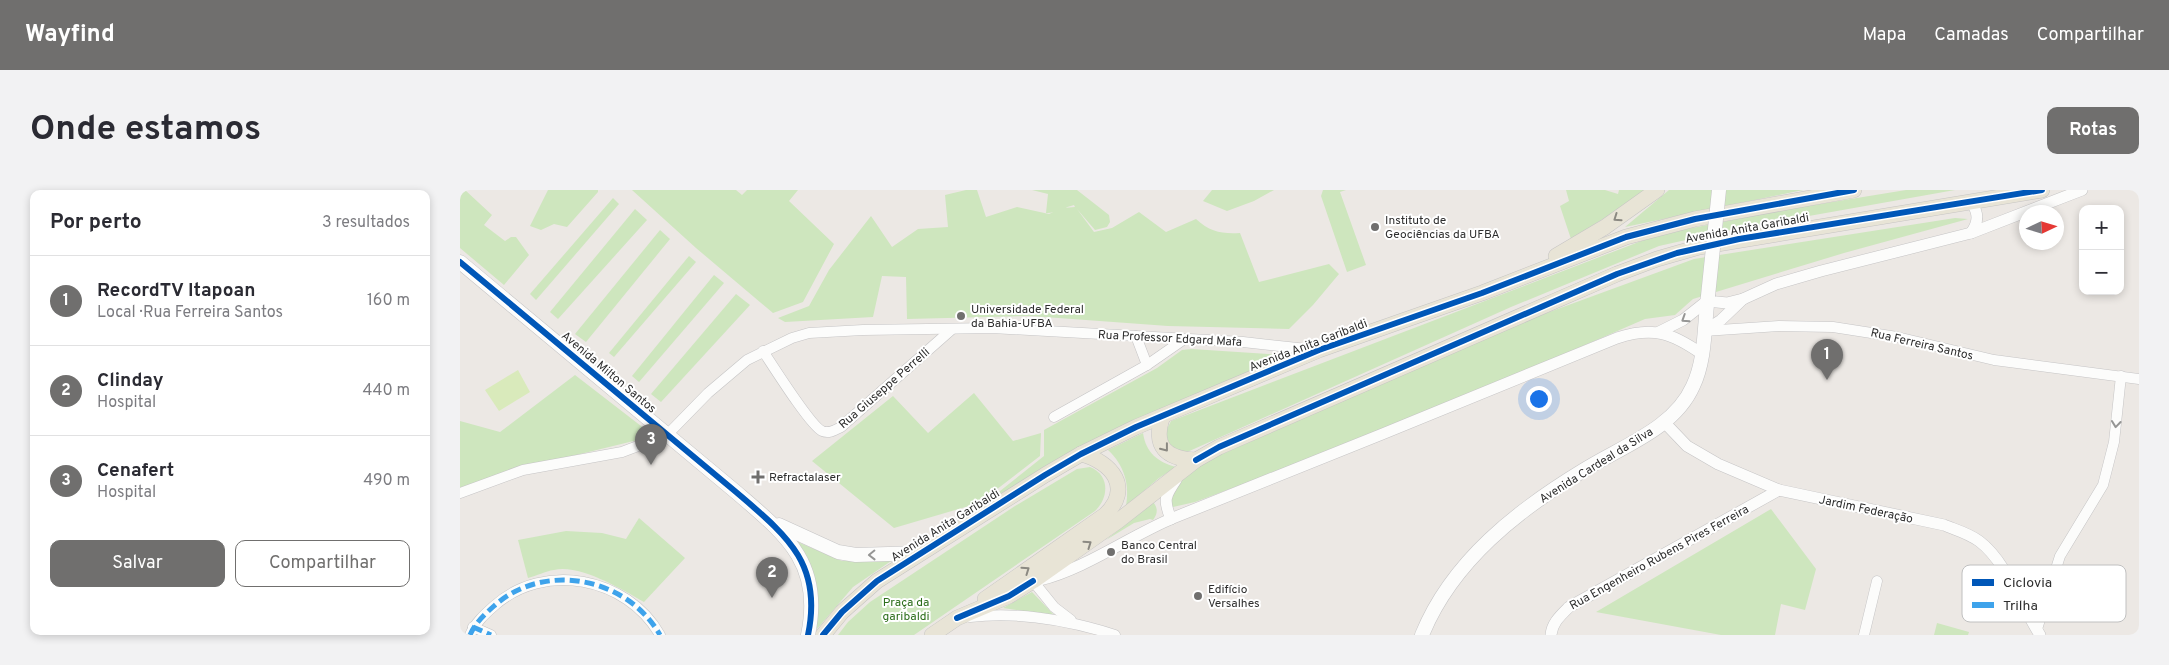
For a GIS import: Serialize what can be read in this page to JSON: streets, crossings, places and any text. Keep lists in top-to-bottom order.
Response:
{
  "streets": {
    "main road": ["Avenida Anita Garibaldi", "Avenida Milton Santos", "Avenida Cardeal da Silva"],
    "street": [
      "Rua Professor Edgard Mafa",
      "Rua Ferreira Santos",
      "Rua Giuseppe Perrelli",
      "Jardim Federação",
      "Rua Engenheiro Rubens Pires Ferreira"
    ]
  },
  "crossings": [
    ["Avenida Anita Garibaldi", "Rua Professor Edgard Mafa"],
    ["Avenida Anita Garibaldi", "Avenida Milton Santos"],
    ["Avenida Anita Garibaldi", "Avenida Cardeal da Silva"],
    ["Rua Professor Edgard Mafa", "Avenida Milton Santos"],
    ["Rua Professor Edgard Mafa", "Rua Giuseppe Perrelli"],
    ["Rua Ferreira Santos", "Avenida Cardeal da Silva"],
    ["Avenida Cardeal da Silva", "Jardim Federação"],
    ["Jardim Federação", "Rua Engenheiro Rubens Pires Ferreira"]
  ],
  "parks": ["Praça da garibaldi"],
  "places": {
    "other": [
      "Instituto de Geociências da UFBA",
      "Universidade Federal da Bahia-UFBA",
      "Banco Central do Brasil",
      "Edifício Versalhes"
    ],
    "health": ["Refractalaser"]
  },
  "legend": ["Ciclovia", "Trilha"],
  "north": "right",
  "page": {
    "header": "Wayfind",
    "nav": ["Mapa", "Camadas", "Compartilhar"],
    "buttons": [
      "Rotas",
      ["Salvar", "Compartilhar"]
    ],
    "title": "Onde estamos",
    "heading": ["Por perto", "3 resultados"],
    "map_buttons": ["+", "−"],
    "list": [
      {
        "mark": "1",
        "name": "RecordTV Itapoan",
        "note": "Local · Rua Ferreira Santos",
        "value": "160 m"
      },
      {
        "mark": "2",
        "name": "Clinday",
        "note": "Hospital",
        "value": "440 m"
      },
      {
        "mark": "3",
        "name": "Cenafert",
        "note": "Hospital",
        "value": "490 m"
      }
    ],
    "pins": ["1", "3", "2"]
  }
}
